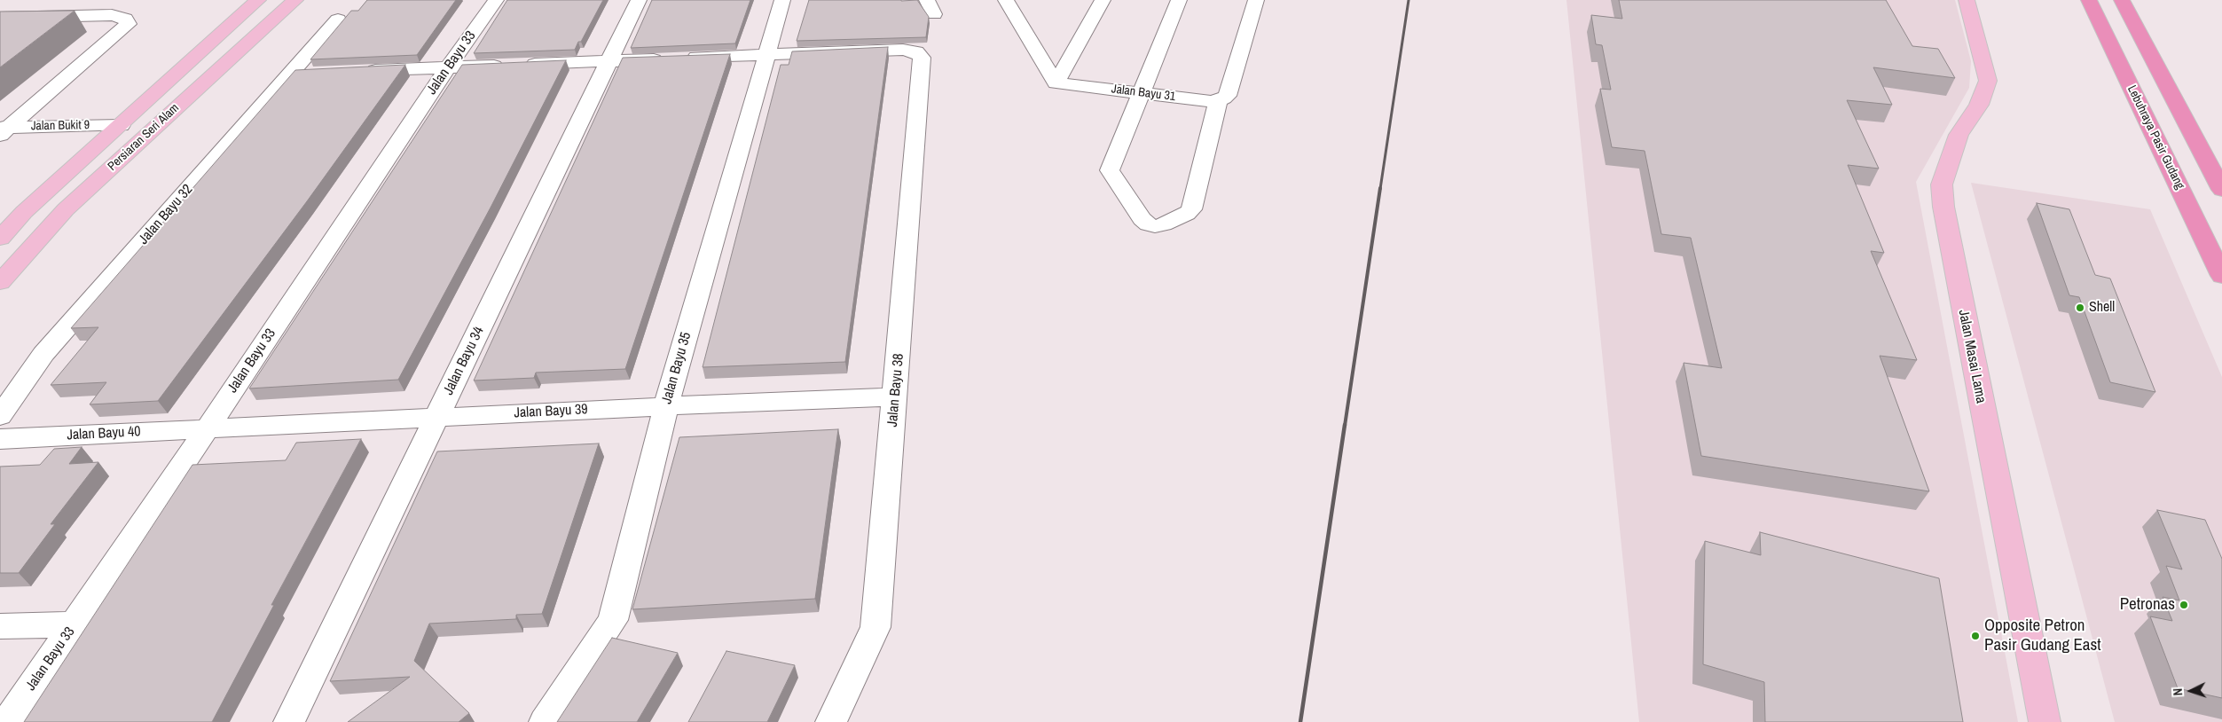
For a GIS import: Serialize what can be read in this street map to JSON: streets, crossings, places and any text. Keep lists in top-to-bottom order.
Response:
{
  "streets": {
    "highway": ["Lebuhraya Pasir Gudang"],
    "main road": ["Persiaran Seri Alam", "Jalan Masai Lama"],
    "street": [
      "Jalan Bayu 33",
      "Jalan Bayu 31",
      "Jalan Bukit 9",
      "Jalan Bayu 32",
      "Jalan Bayu 34",
      "Jalan Bayu 35",
      "Jalan Bayu 38",
      "Jalan Bayu 39",
      "Jalan Bayu 40"
    ]
  },
  "crossings": [
    ["Jalan Bayu 33", "Jalan Bayu 39"],
    ["Jalan Bayu 33", "Jalan Bayu 40"],
    ["Jalan Bukit 9", "Persiaran Seri Alam"],
    ["Jalan Bayu 34", "Jalan Bayu 39"],
    ["Jalan Bayu 35", "Jalan Bayu 38"],
    ["Jalan Bayu 35", "Jalan Bayu 39"],
    ["Jalan Bayu 38", "Jalan Bayu 39"],
    ["Jalan Bayu 39", "Jalan Bayu 40"]
  ],
  "places": ["Shell", "Petronas", "Opposite Petron Pasir Gudang East"],
  "north": "left"
}
